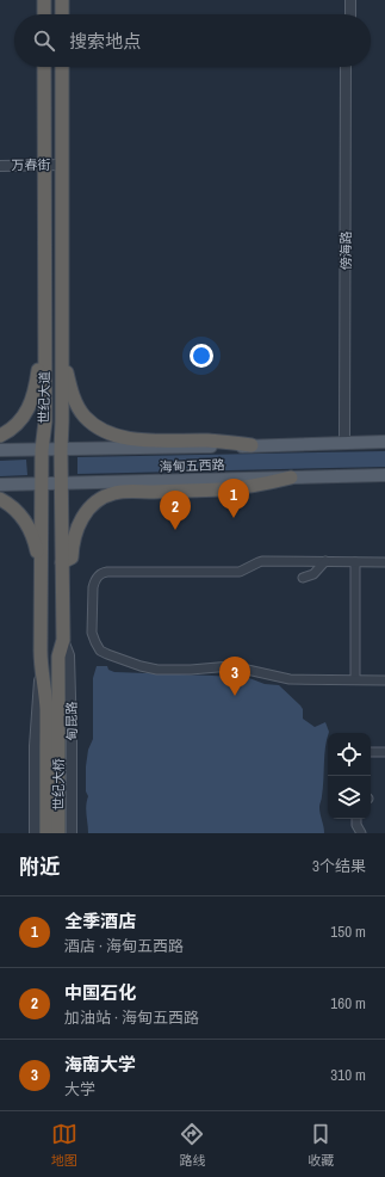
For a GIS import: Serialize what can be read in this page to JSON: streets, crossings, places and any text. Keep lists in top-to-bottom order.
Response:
{
  "streets": {
    "highway": ["世纪大道", "世纪大桥"],
    "main road": ["海甸五西路"],
    "street": ["万春街", "傍海路", "甸昆路"]
  },
  "crossings": [
    ["万春街", "世纪大道"],
    ["傍海路", "海甸五西路"],
    ["世纪大道", "海甸五西路"],
    ["世纪大道", "甸昆路"],
    ["世纪大道", "世纪大桥"]
  ],
  "page": {
    "search": "搜索地点",
    "pins": ["1", "2", "3"],
    "heading": ["附近", "3个结果"],
    "list": [
      {
        "mark": "1",
        "name": "全季酒店",
        "note": "酒店 · 海甸五西路",
        "value": "150 m"
      },
      {
        "mark": "2",
        "name": "中国石化",
        "note": "加油站 · 海甸五西路",
        "value": "160 m"
      },
      {
        "mark": "3",
        "name": "海南大学",
        "note": "大学",
        "value": "310 m"
      }
    ],
    "nav": ["地图", "路线", "收藏"]
  }
}
